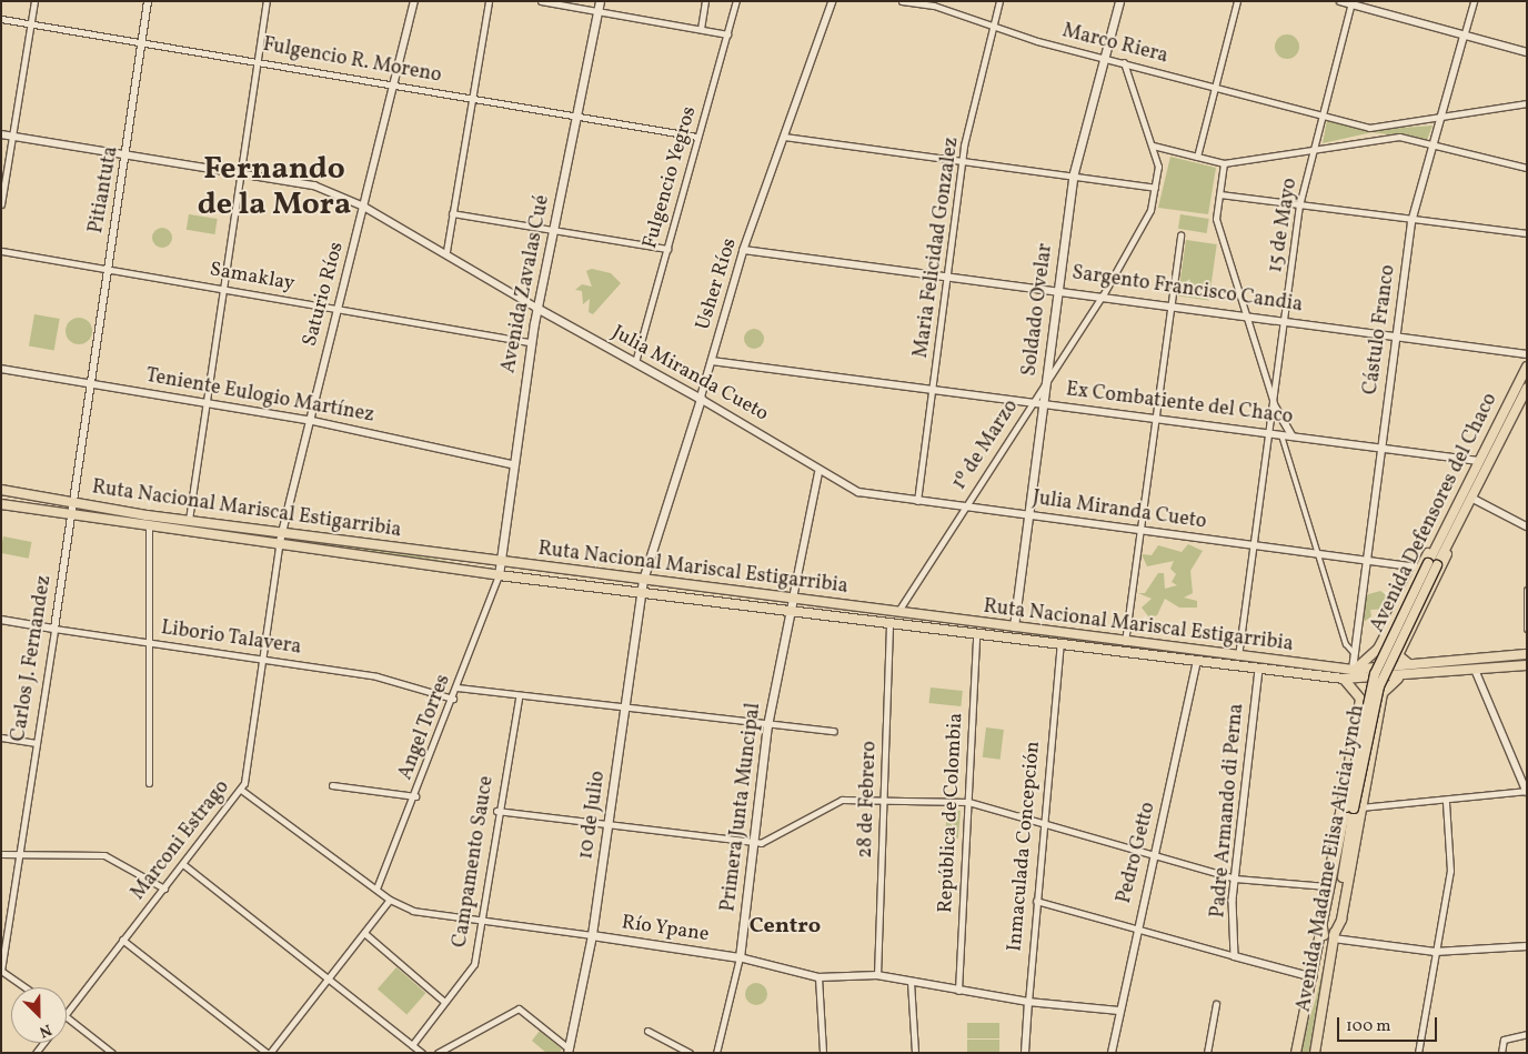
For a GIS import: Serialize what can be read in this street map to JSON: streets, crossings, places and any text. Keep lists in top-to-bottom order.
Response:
{
  "streets": {
    "highway": ["Ruta Nacional Mariscal Estigarribia", "Avenida Defensores del Chaco", "Avenida Madame Elisa Alicia Lynch"],
    "main road": [
      "Avenida Zavalas Cué",
      "Usher Ríos",
      "Soldado Ovelar",
      "Julia Miranda Cueto",
      "Primera Junta Muncipal",
      "10 de Julio",
      "Río Ypane"
    ],
    "street": [
      "Marco Riera",
      "Fulgencio R. Moreno",
      "Fulgencio Yegros",
      "Pitiantuta",
      "15 de Mayo",
      "Maria Felicidad Gonzalez",
      "Samaklay",
      "Sargento Francisco Candia",
      "Saturio Ríos",
      "Cástulo Franco",
      "Teniente Eulogio Martínez",
      "Ex Combatiente del Chaco",
      "1º de Marzo",
      "Liborio Talavera",
      "Carlos J. Fernandez",
      "Angel Torres",
      "28 de Febrero",
      "Padre Armando di Perna",
      "República de Colombia",
      "Marconi Estrago",
      "Inmaculada Concepción",
      "Pedro Getto",
      "Campamento Sauce"
    ]
  },
  "crossings": [
    ["Marco Riera", "15 de Mayo"],
    ["Marco Riera", "Maria Felicidad Gonzalez"],
    ["Marco Riera", "Soldado Ovelar"],
    ["Marco Riera", "Cástulo Franco"],
    ["Marco Riera", "1º de Marzo"],
    ["Fulgencio R. Moreno", "Fulgencio Yegros"],
    ["Fulgencio R. Moreno", "Pitiantuta"],
    ["Fulgencio R. Moreno", "Avenida Zavalas Cué"],
    ["Fulgencio R. Moreno", "Saturio Ríos"],
    ["Fulgencio Yegros", "Julia Miranda Cueto"],
    ["Pitiantuta", "Samaklay"],
    ["Pitiantuta", "Julia Miranda Cueto"],
    ["Pitiantuta", "Teniente Eulogio Martínez"],
    ["Pitiantuta", "Ruta Nacional Mariscal Estigarribia"],
    ["Pitiantuta", "Carlos J. Fernandez"],
    ["15 de Mayo", "Sargento Francisco Candia"],
    ["15 de Mayo", "Julia Miranda Cueto"],
    ["15 de Mayo", "Ex Combatiente del Chaco"],
    ["15 de Mayo", "Ruta Nacional Mariscal Estigarribia"],
    ["Maria Felicidad Gonzalez", "Sargento Francisco Candia"],
    ["Maria Felicidad Gonzalez", "Julia Miranda Cueto"],
    ["Maria Felicidad Gonzalez", "Ex Combatiente del Chaco"],
    ["Samaklay", "Avenida Zavalas Cué"],
    ["Samaklay", "Saturio Ríos"],
    ["Avenida Zavalas Cué", "Julia Miranda Cueto"],
    ["Avenida Zavalas Cué", "Teniente Eulogio Martínez"],
    ["Avenida Zavalas Cué", "Ruta Nacional Mariscal Estigarribia"],
    ["Avenida Zavalas Cué", "Angel Torres"],
    ["Usher Ríos", "Sargento Francisco Candia"],
    ["Usher Ríos", "Julia Miranda Cueto"],
    ["Usher Ríos", "Ex Combatiente del Chaco"],
    ["Usher Ríos", "Ruta Nacional Mariscal Estigarribia"],
    ["Usher Ríos", "10 de Julio"],
    ["Sargento Francisco Candia", "Soldado Ovelar"],
    ["Sargento Francisco Candia", "Cástulo Franco"],
    ["Sargento Francisco Candia", "1º de Marzo"],
    ["Saturio Ríos", "Julia Miranda Cueto"],
    ["Saturio Ríos", "Teniente Eulogio Martínez"],
    ["Saturio Ríos", "Ruta Nacional Mariscal Estigarribia"],
    ["Saturio Ríos", "Marconi Estrago"],
    ["Soldado Ovelar", "Julia Miranda Cueto"],
    ["Soldado Ovelar", "Ex Combatiente del Chaco"],
    ["Soldado Ovelar", "1º de Marzo"],
    ["Soldado Ovelar", "Ruta Nacional Mariscal Estigarribia"],
    ["Cástulo Franco", "Julia Miranda Cueto"],
    ["Cástulo Franco", "Ex Combatiente del Chaco"],
    ["Cástulo Franco", "Ruta Nacional Mariscal Estigarribia"],
    ["Julia Miranda Cueto", "1º de Marzo"],
    ["Ex Combatiente del Chaco", "1º de Marzo"],
    ["Ex Combatiente del Chaco", "Avenida Defensores del Chaco"],
    ["1º de Marzo", "Ruta Nacional Mariscal Estigarribia"],
    ["Ruta Nacional Mariscal Estigarribia", "Avenida Defensores del Chaco"],
    ["Ruta Nacional Mariscal Estigarribia", "Carlos J. Fernandez"],
    ["Ruta Nacional Mariscal Estigarribia", "Angel Torres"],
    ["Ruta Nacional Mariscal Estigarribia", "28 de Febrero"],
    ["Ruta Nacional Mariscal Estigarribia", "Primera Junta Muncipal"],
    ["Ruta Nacional Mariscal Estigarribia", "Padre Armando di Perna"],
    ["Ruta Nacional Mariscal Estigarribia", "República de Colombia"],
    ["Ruta Nacional Mariscal Estigarribia", "10 de Julio"],
    ["Ruta Nacional Mariscal Estigarribia", "Marconi Estrago"],
    ["Ruta Nacional Mariscal Estigarribia", "Inmaculada Concepción"],
    ["Ruta Nacional Mariscal Estigarribia", "Pedro Getto"],
    ["Ruta Nacional Mariscal Estigarribia", "Avenida Madame Elisa Alicia Lynch"],
    ["Avenida Defensores del Chaco", "Avenida Madame Elisa Alicia Lynch"],
    ["Liborio Talavera", "Carlos J. Fernandez"],
    ["Liborio Talavera", "Angel Torres"],
    ["Liborio Talavera", "Marconi Estrago"],
    ["Angel Torres", "Río Ypane"],
    ["28 de Febrero", "Río Ypane"],
    ["Primera Junta Muncipal", "Río Ypane"],
    ["República de Colombia", "Río Ypane"],
    ["10 de Julio", "Río Ypane"],
    ["Marconi Estrago", "Río Ypane"],
    ["Inmaculada Concepción", "Río Ypane"],
    ["Pedro Getto", "Río Ypane"],
    ["Campamento Sauce", "Río Ypane"]
  ],
  "districts": ["Fernando de la Mora", "Centro"],
  "scale_bar": "100 m",
  "north": "bottom right"
}
